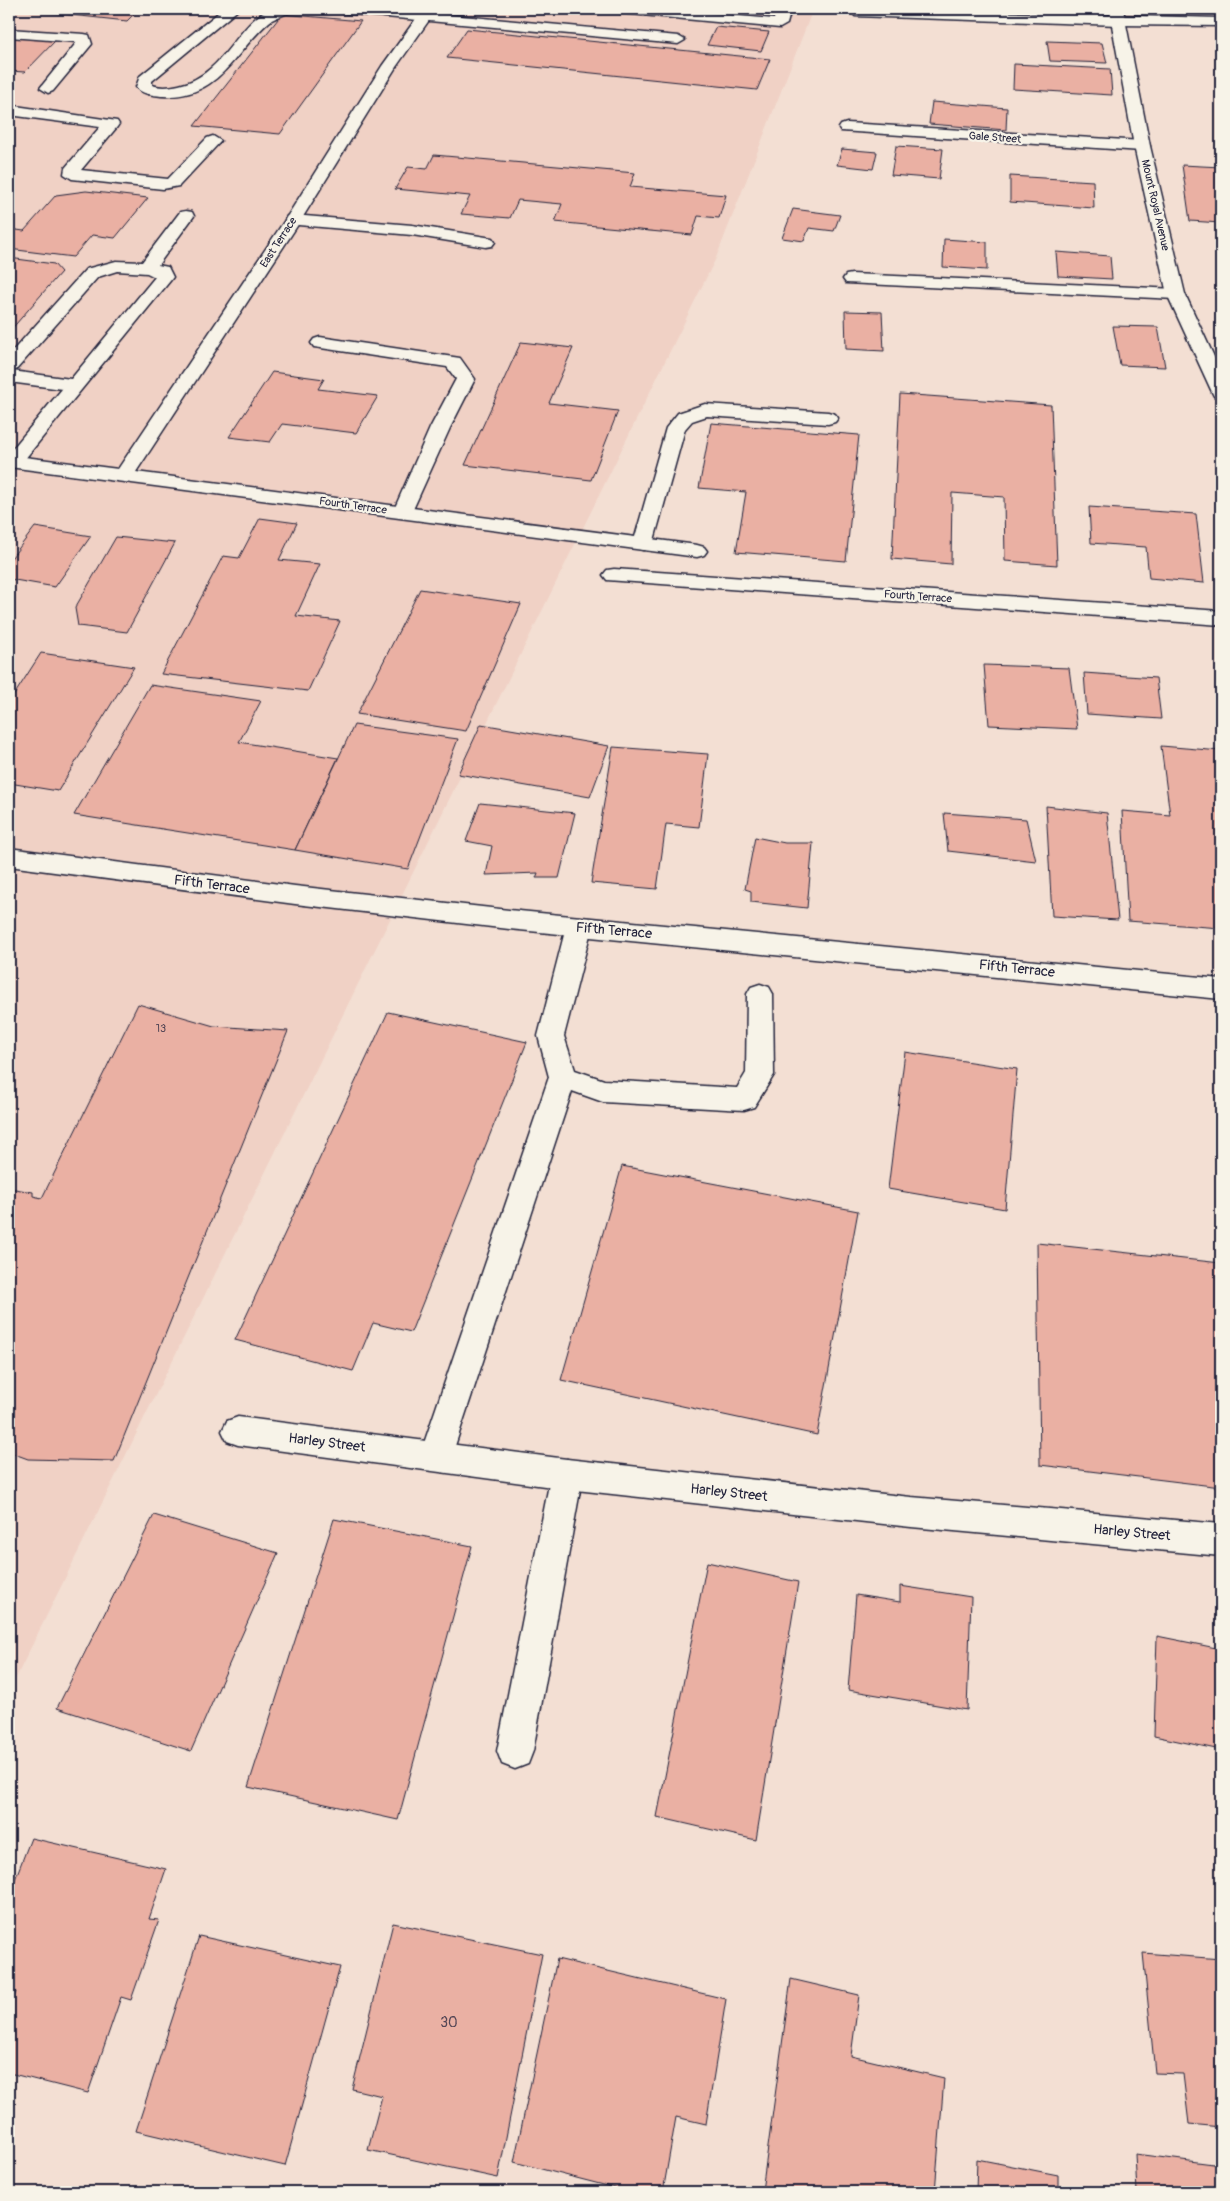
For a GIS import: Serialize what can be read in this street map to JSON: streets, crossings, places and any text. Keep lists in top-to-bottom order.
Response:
{
  "streets": {
    "street": [
      "Gale Street",
      "Mount Royal Avenue",
      "East Terrace",
      "Fourth Terrace",
      "Fifth Terrace",
      "Harley Street"
    ]
  },
  "crossings": [
    ["Gale Street", "Mount Royal Avenue"],
    ["East Terrace", "Fourth Terrace"]
  ],
  "house_numbers": ["13", "30"]
}
